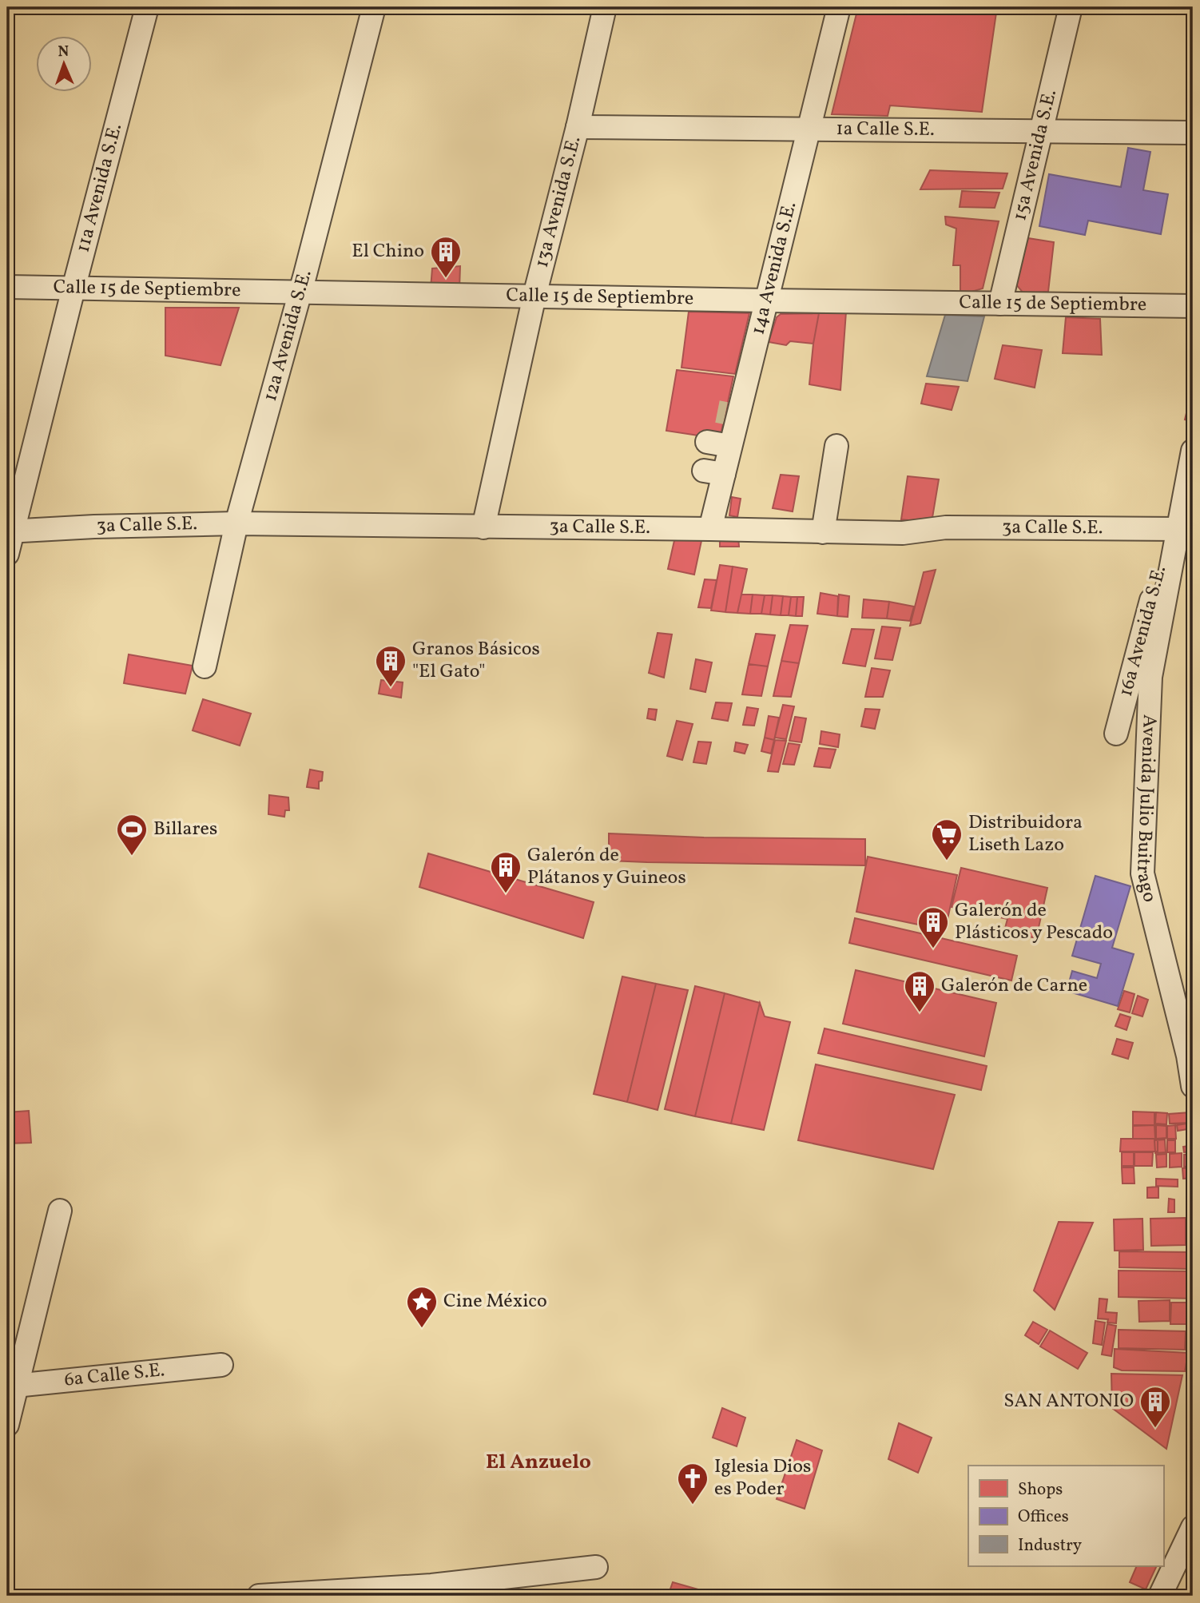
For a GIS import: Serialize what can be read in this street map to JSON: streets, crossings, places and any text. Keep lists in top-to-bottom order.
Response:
{
  "streets": {
    "street": [
      "1a Calle S.E.",
      "15a Avenida S.E.",
      "11a Avenida S.E.",
      "13a Avenida S.E.",
      "14a Avenida S.E.",
      "Calle 15 de Septiembre",
      "12a Avenida S.E.",
      "3a Calle S.E.",
      "16a Avenida S.E.",
      "Avenida Julio Buitrago",
      "6a Calle S.E."
    ]
  },
  "crossings": [
    ["1a Calle S.E.", "15a Avenida S.E."],
    ["1a Calle S.E.", "13a Avenida S.E."],
    ["1a Calle S.E.", "14a Avenida S.E."],
    ["15a Avenida S.E.", "Calle 15 de Septiembre"],
    ["11a Avenida S.E.", "Calle 15 de Septiembre"],
    ["11a Avenida S.E.", "3a Calle S.E."],
    ["13a Avenida S.E.", "Calle 15 de Septiembre"],
    ["13a Avenida S.E.", "3a Calle S.E."],
    ["14a Avenida S.E.", "Calle 15 de Septiembre"],
    ["14a Avenida S.E.", "3a Calle S.E."],
    ["Calle 15 de Septiembre", "12a Avenida S.E."],
    ["12a Avenida S.E.", "3a Calle S.E."],
    ["3a Calle S.E.", "16a Avenida S.E."],
    ["3a Calle S.E.", "Avenida Julio Buitrago"],
    ["16a Avenida S.E.", "Avenida Julio Buitrago"]
  ],
  "districts": ["El Anzuelo"],
  "places": {
    "building": [
      "El Chino",
      "Granos Básicos \"El Gato\"",
      "Galerón de Plátanos y Guineos",
      "Galerón de Plásticos y Pescado",
      "Galerón de Carne",
      "SAN ANTONIO"
    ],
    "sports": ["Billares"],
    "supermarket": ["Distribuidora Liseth Lazo"],
    "place": ["Cine México"],
    "church": ["Iglesia Dios es Poder"]
  },
  "legend": ["Shops", "Offices", "Industry"],
  "north": "top"
}
